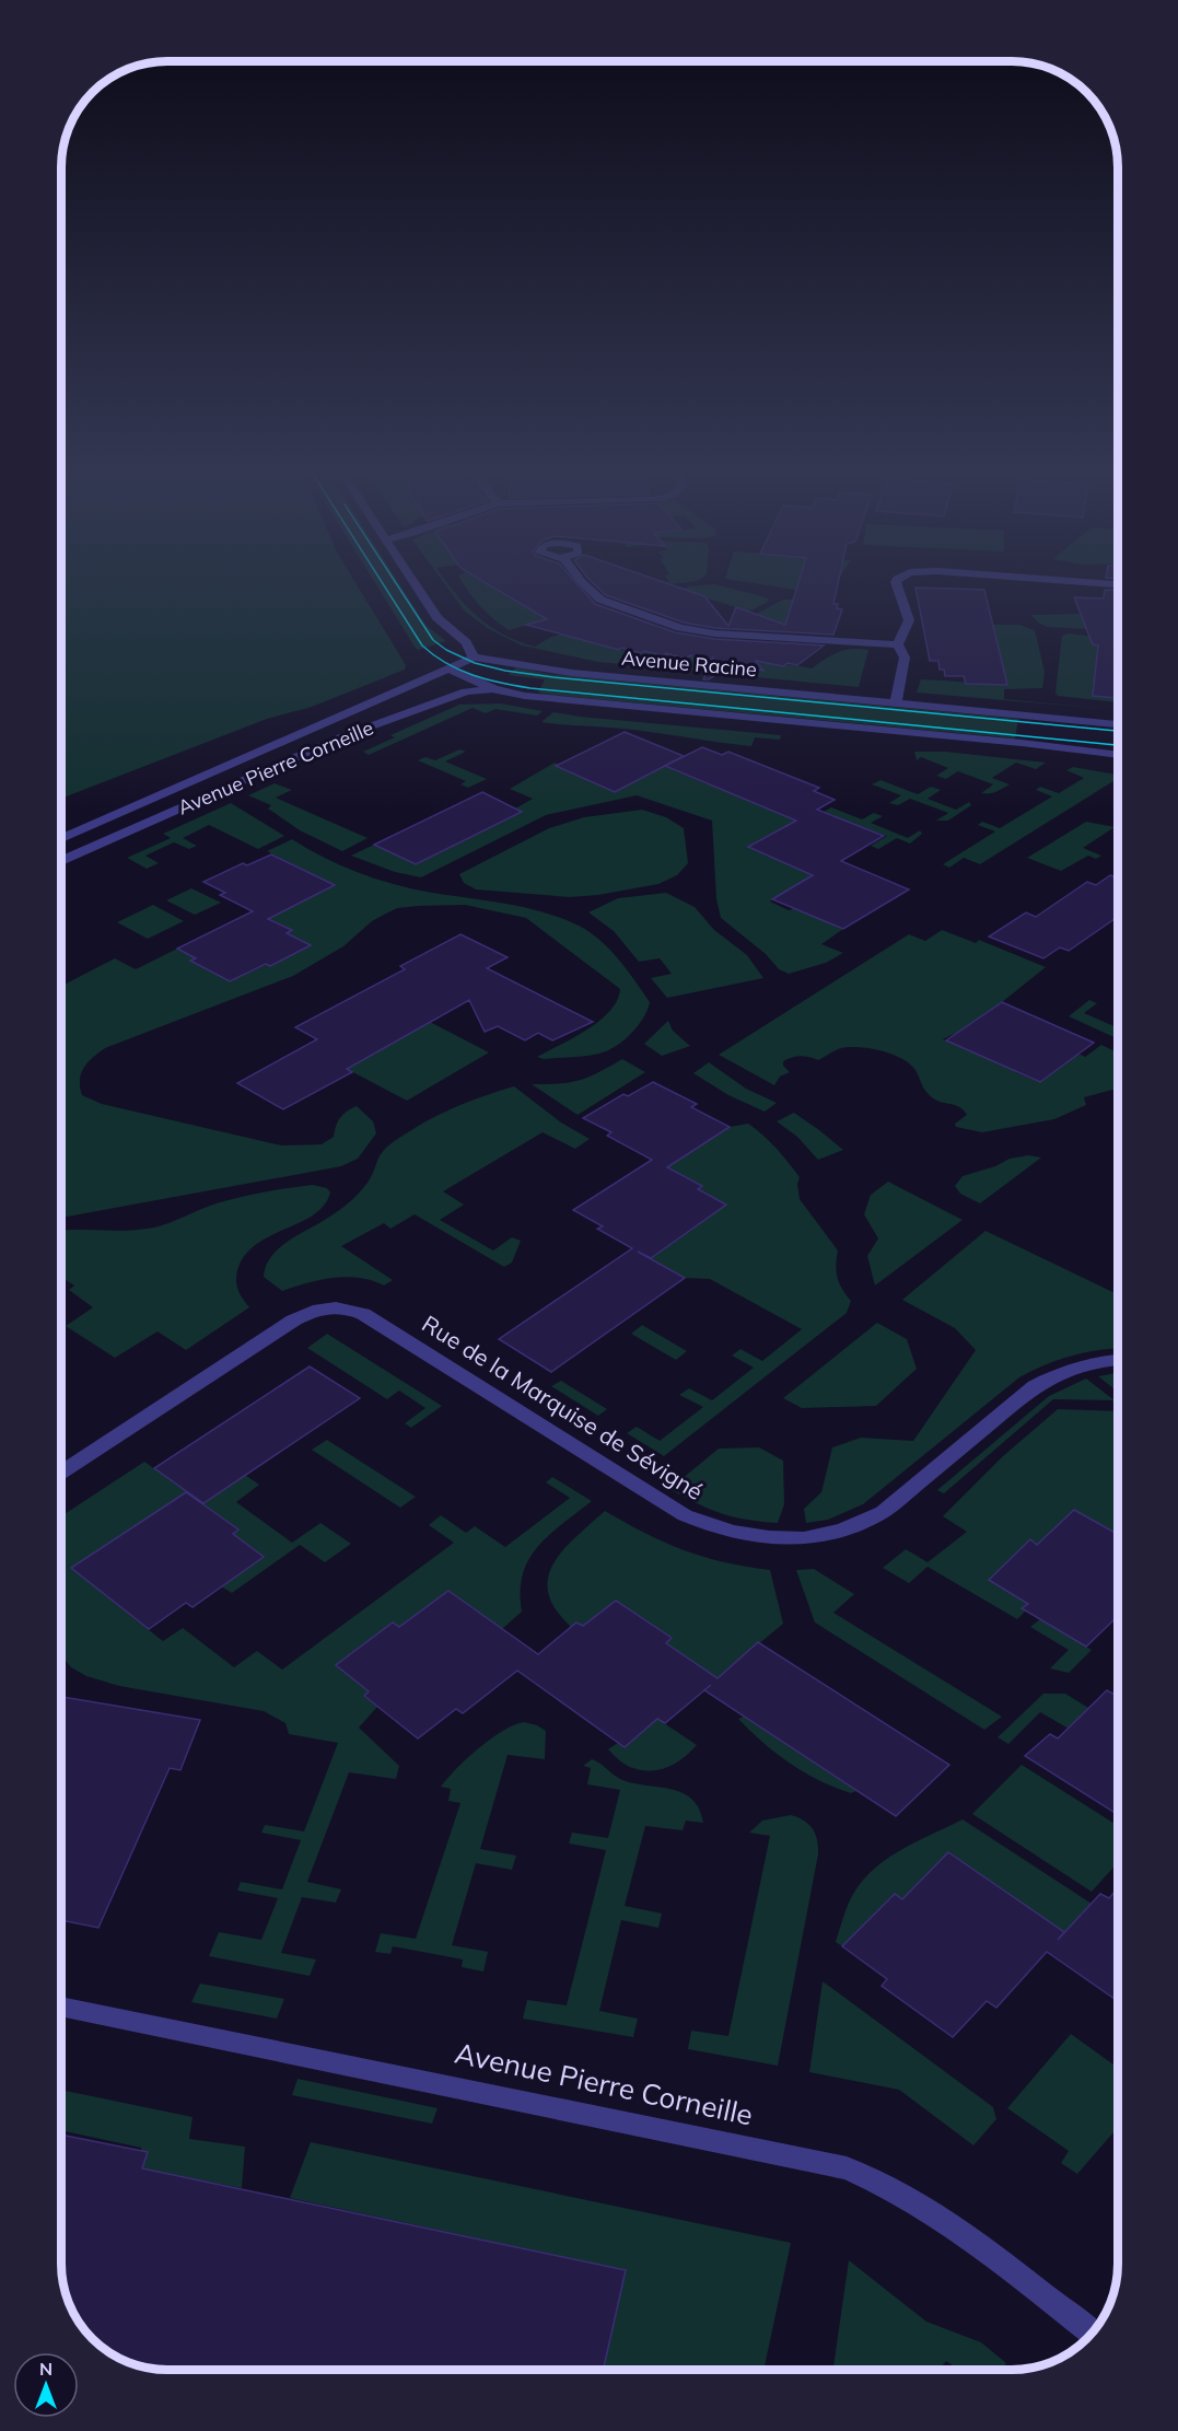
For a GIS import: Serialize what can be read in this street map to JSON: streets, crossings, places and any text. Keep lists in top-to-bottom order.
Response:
{
  "streets": {
    "street": ["Avenue Racine", "Avenue Pierre Corneille", "Rue de la Marquise de Sévigné"]
  },
  "crossings": [
    ["Avenue Racine", "Avenue Pierre Corneille"]
  ],
  "north": "top"
}
